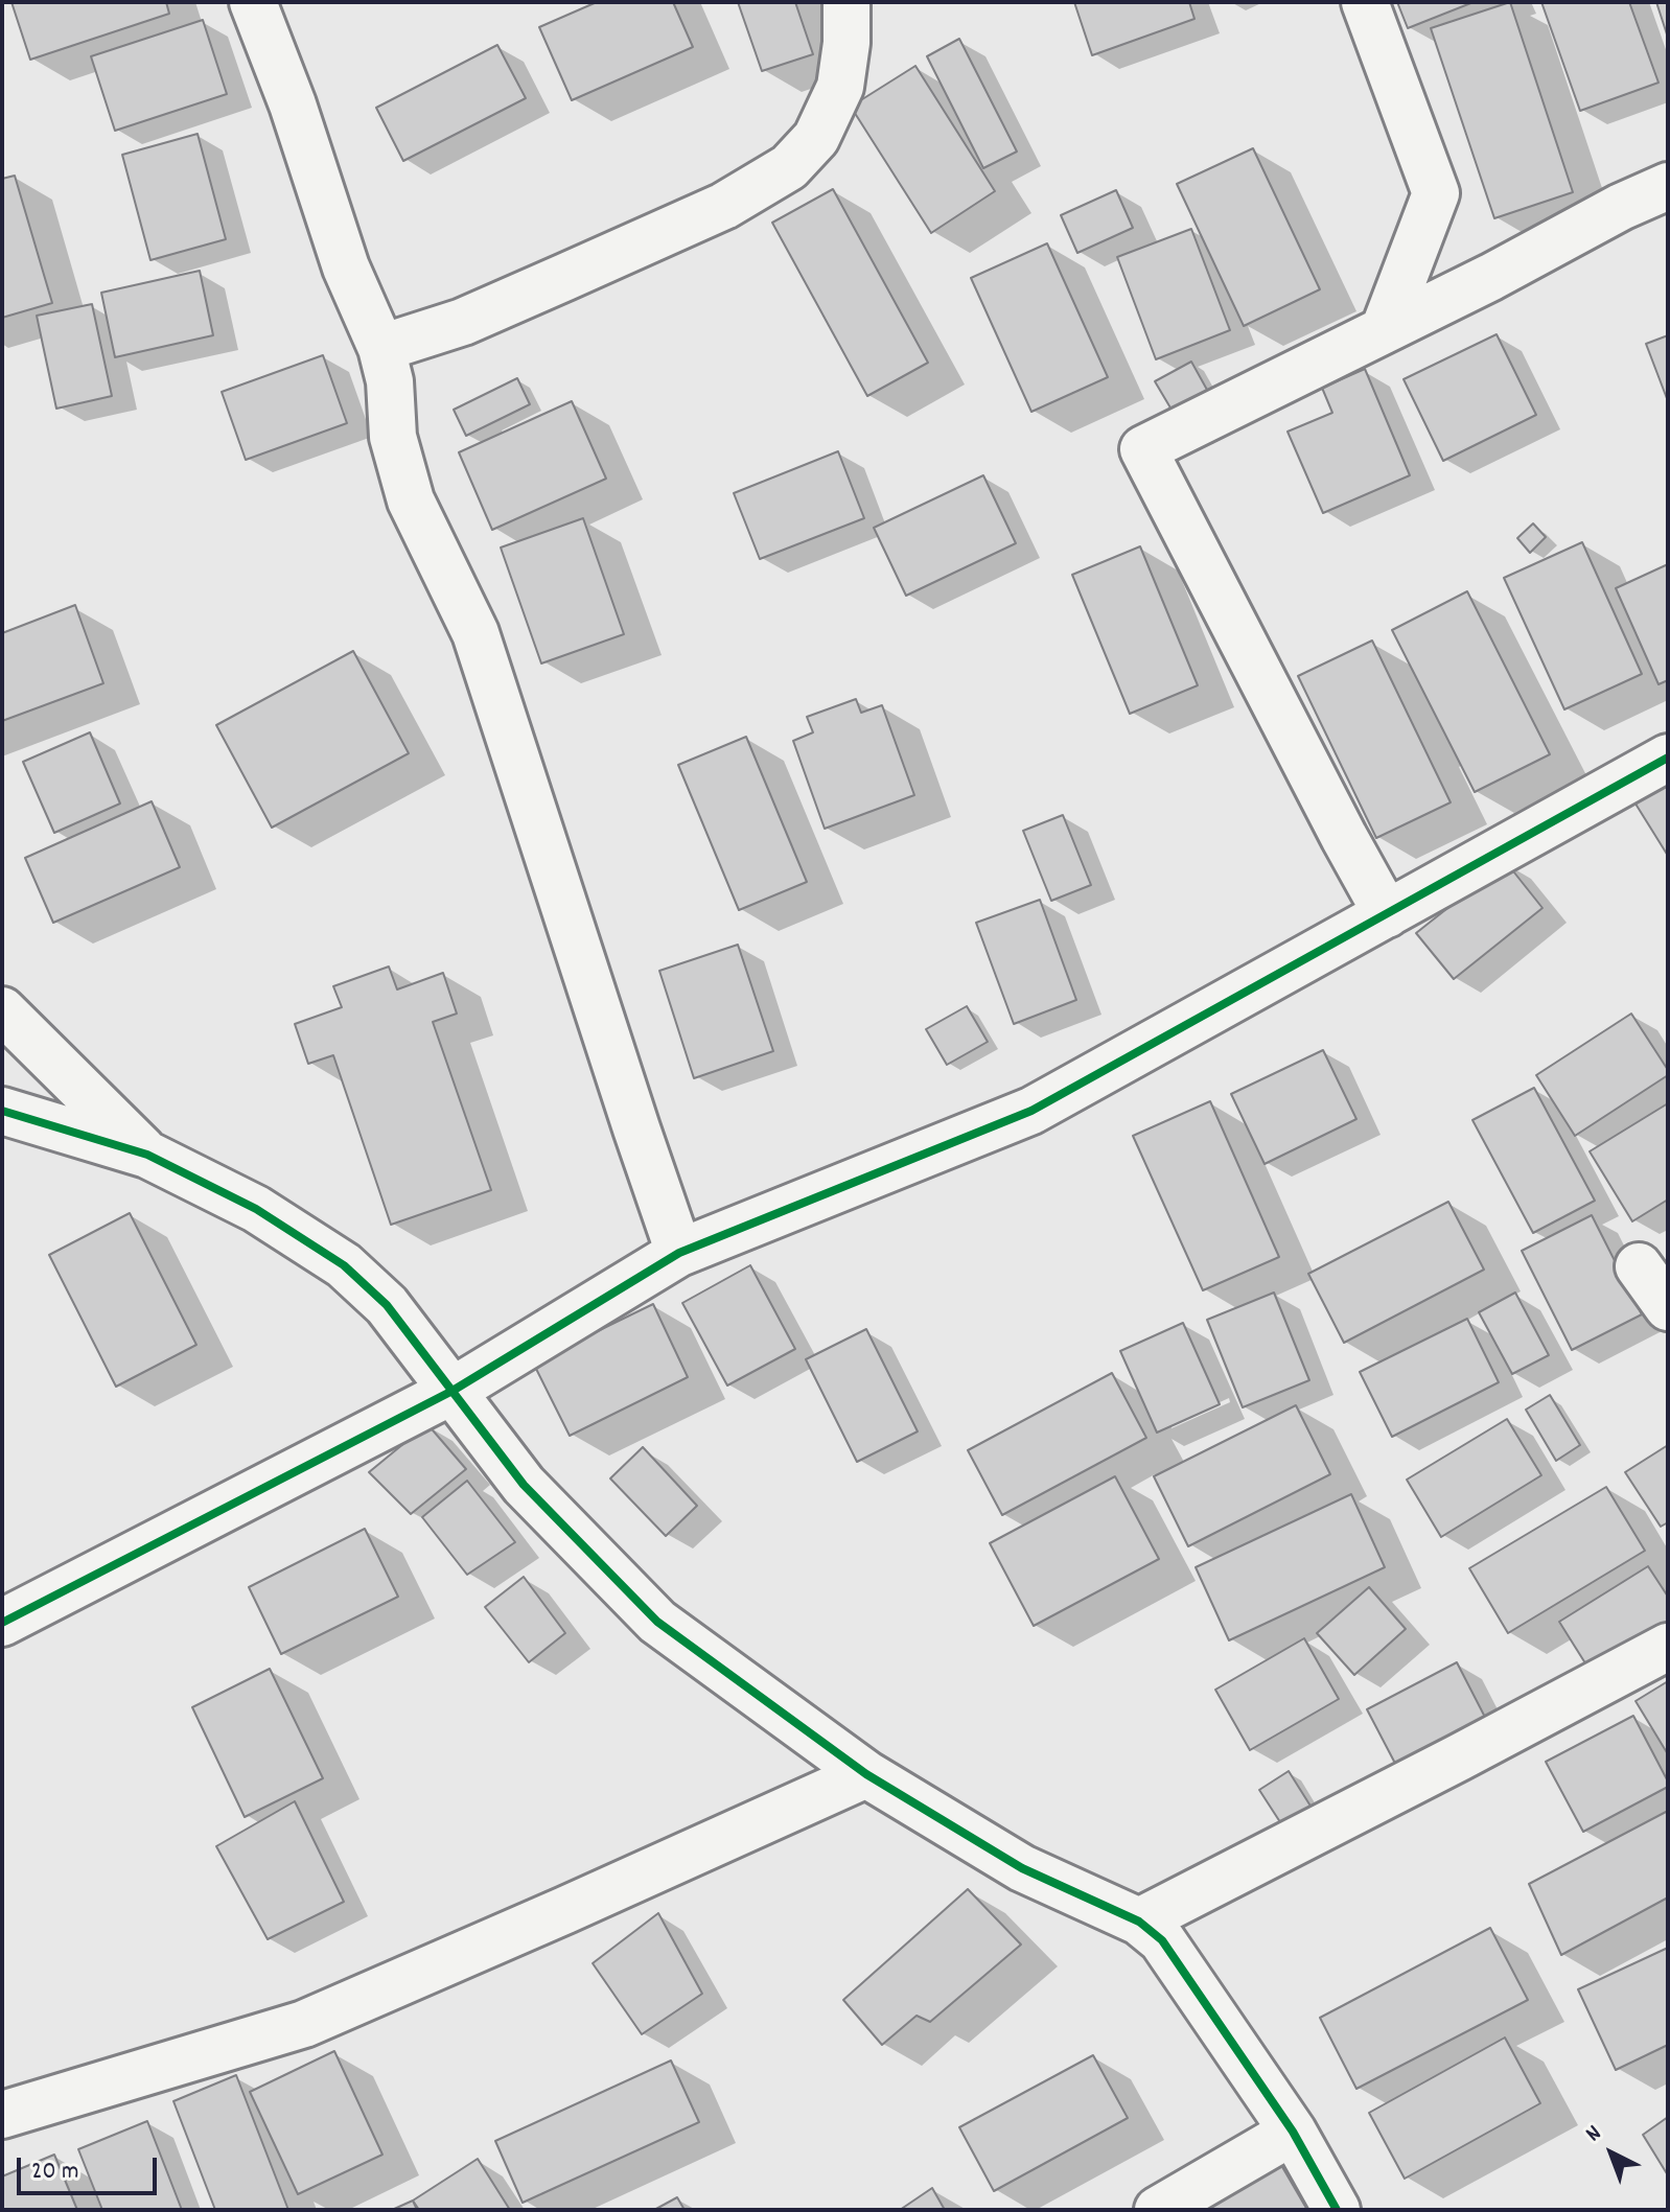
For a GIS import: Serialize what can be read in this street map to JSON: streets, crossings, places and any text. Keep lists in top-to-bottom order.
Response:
{
  "scale_bar": "20 m",
  "north": "top left"
}
